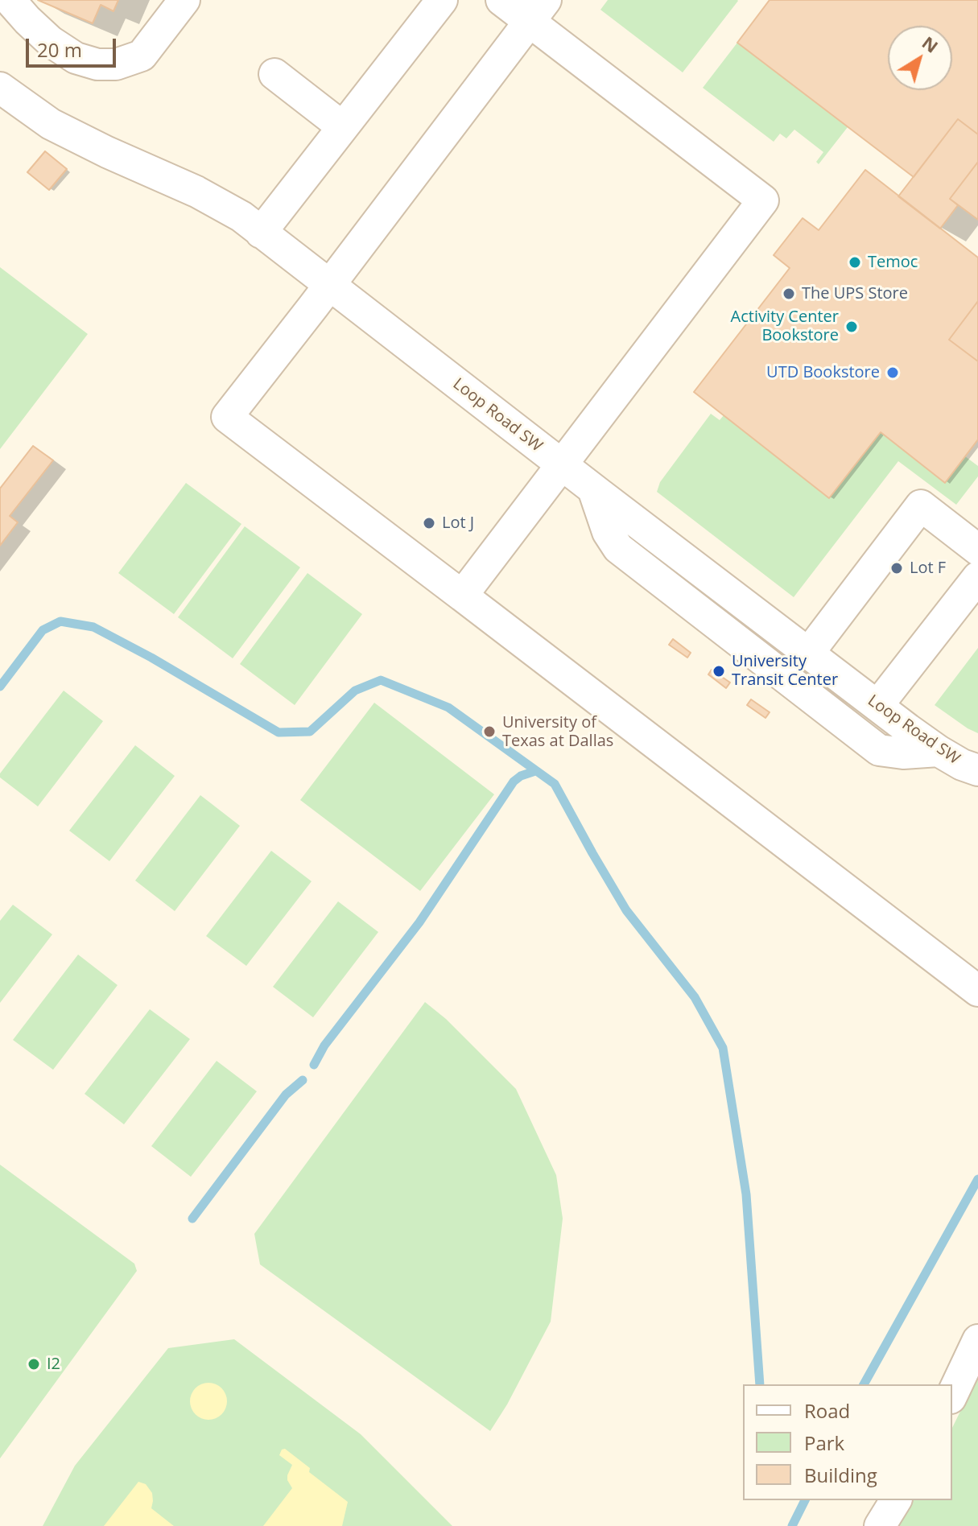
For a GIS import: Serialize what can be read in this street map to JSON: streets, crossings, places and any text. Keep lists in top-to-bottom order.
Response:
{
  "streets": {
    "street": ["Loop Road SW"]
  },
  "places": [
    "Temoc",
    "The UPS Store",
    "Activity Center Bookstore",
    "UTD Bookstore",
    "Lot J",
    "Lot F",
    "University Transit Center",
    "University of Texas at Dallas",
    "I2"
  ],
  "legend": ["Road", "Park", "Building"],
  "scale_bar": "20 m",
  "north": "top right"
}
